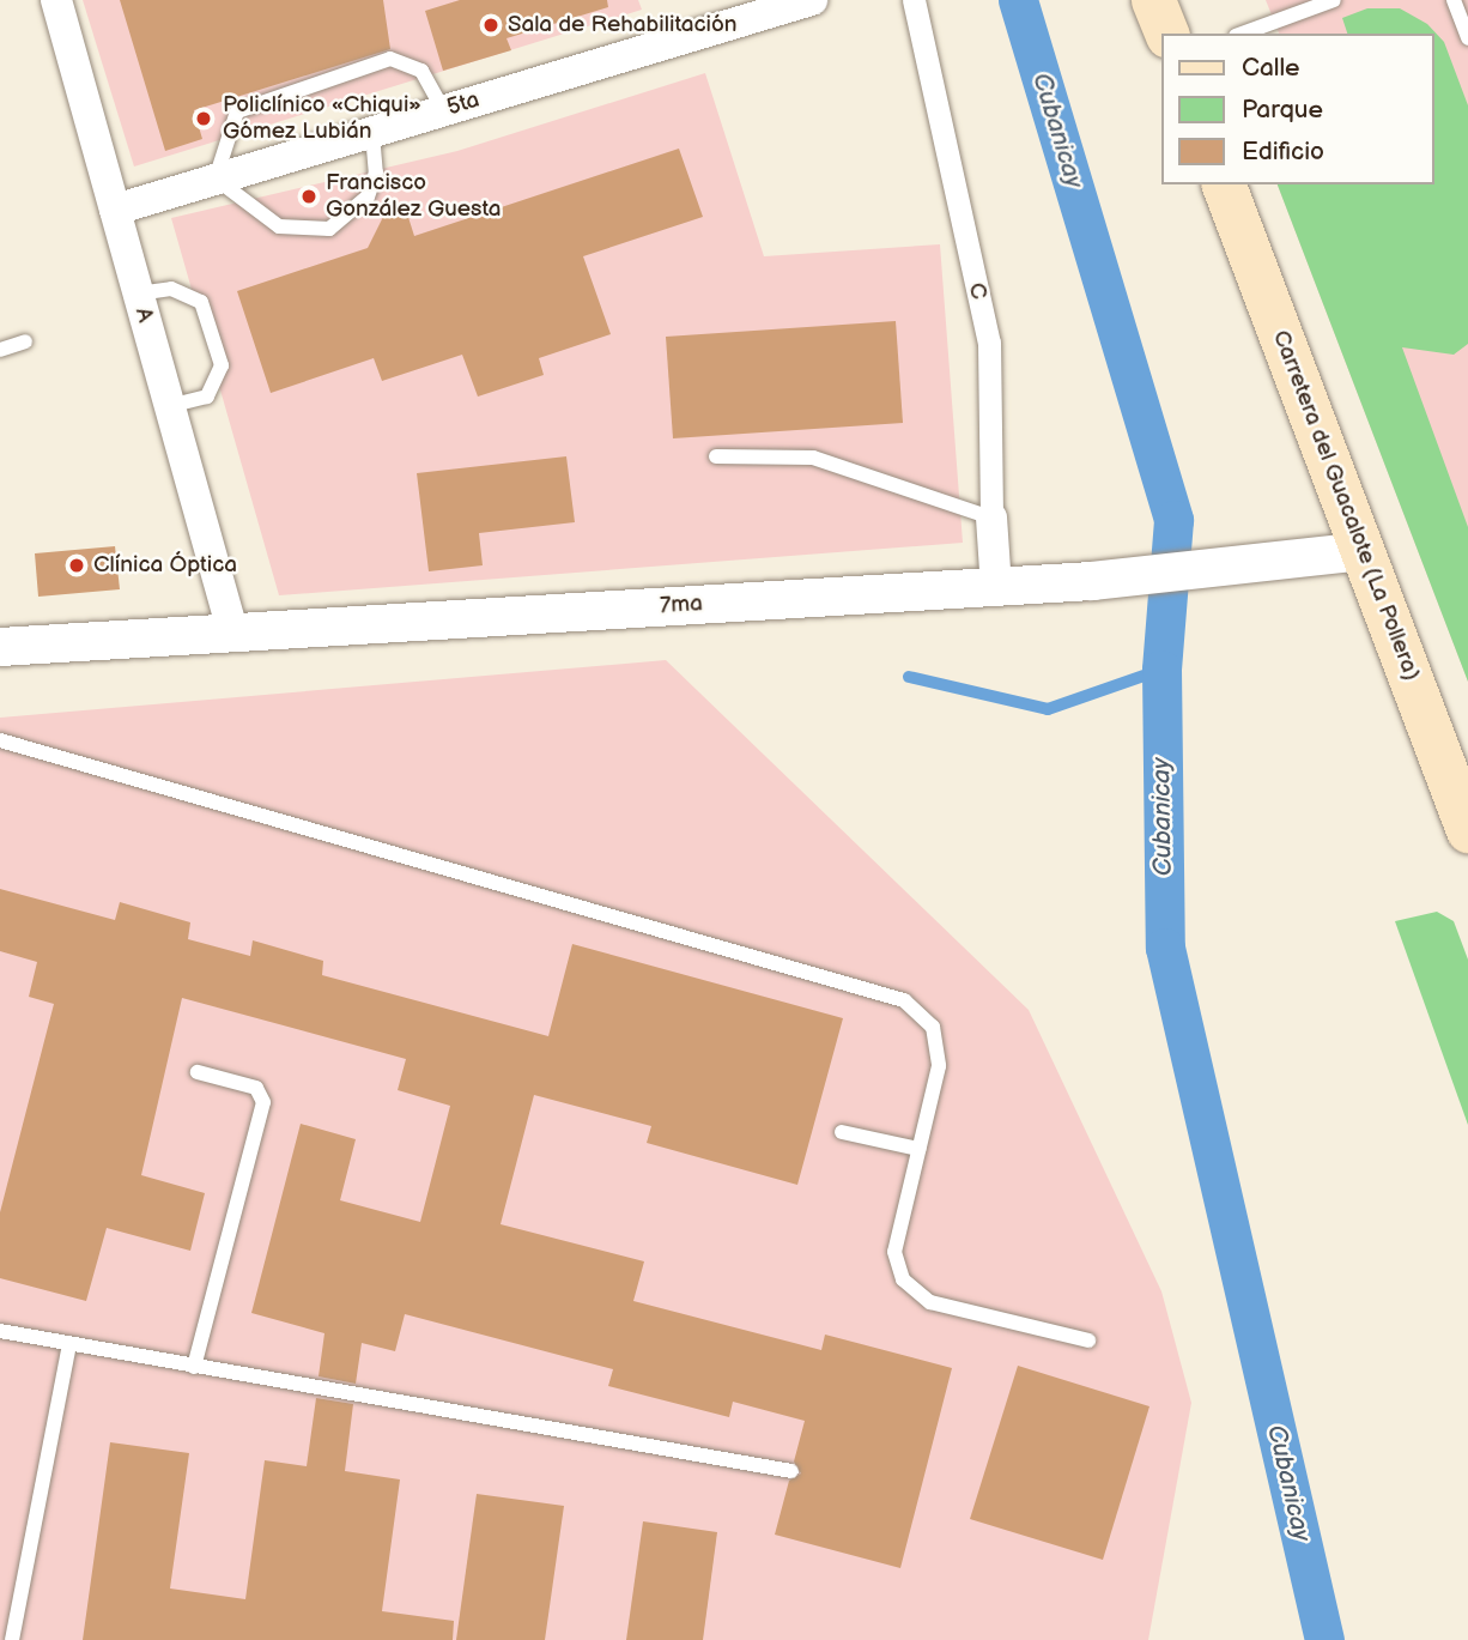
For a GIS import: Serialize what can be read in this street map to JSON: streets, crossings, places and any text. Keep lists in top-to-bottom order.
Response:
{
  "streets": {
    "main road": ["Carretera del Guacalote (La Pollera)"],
    "street": [
      "5ta",
      "C",
      "A",
      "7ma"
    ]
  },
  "crossings": [
    ["5ta", "A"],
    ["C", "7ma"],
    ["A", "7ma"],
    ["Carretera del Guacalote (La Pollera)", "7ma"]
  ],
  "water": ["Cubanicay"],
  "places": [
    "Sala de Rehabilitación",
    "Policlínico «Chiqui» Gómez Lubián",
    "Francisco González Guesta",
    "Clínica Óptica"
  ],
  "legend": ["Calle", "Parque", "Edificio"]
}
